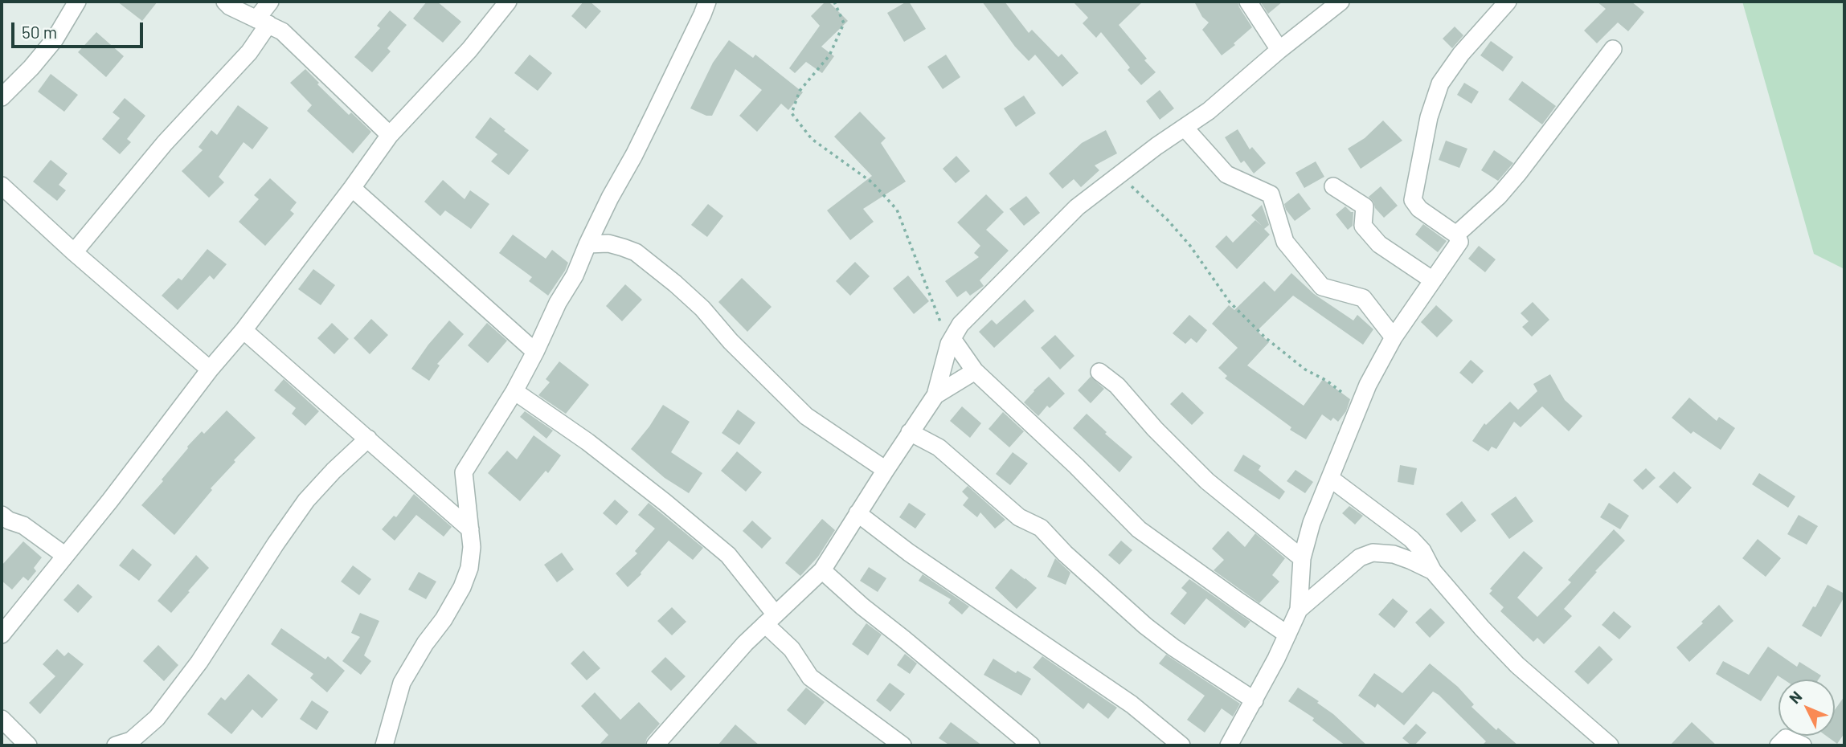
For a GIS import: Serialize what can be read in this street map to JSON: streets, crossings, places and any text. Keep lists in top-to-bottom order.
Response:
{
  "scale_bar": "50 m",
  "north": "top left"
}
